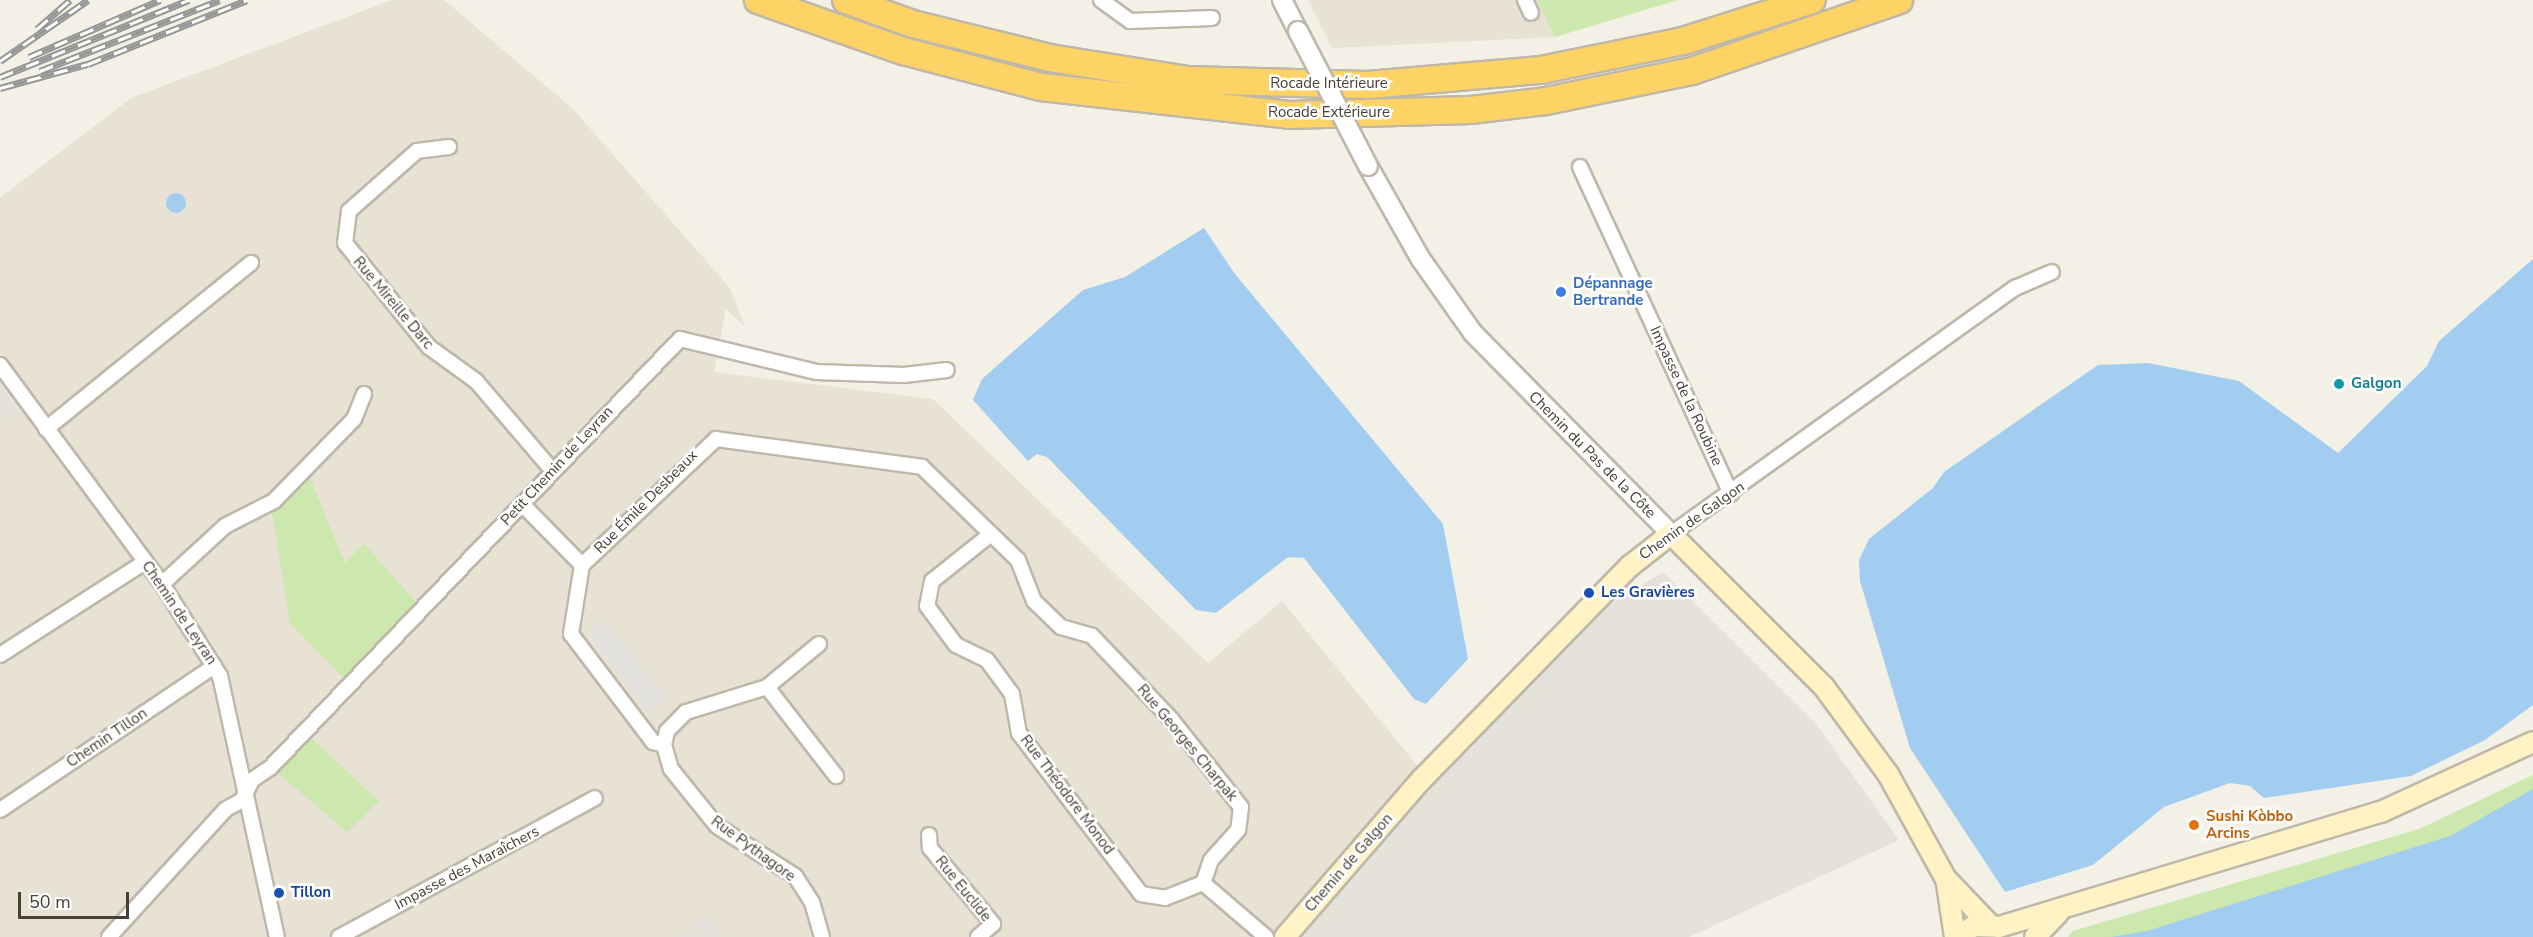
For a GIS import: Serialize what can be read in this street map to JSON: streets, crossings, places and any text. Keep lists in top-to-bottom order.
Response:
{
  "streets": {
    "highway": ["Rocade Intérieure", "Rocade Extérieure"],
    "main road": ["Chemin du Pas de la Côte", "Chemin de Galgon"],
    "street": [
      "Rue Mireille Darc",
      "Impasse de la Roubine",
      "Petit Chemin de Leyran",
      "Rue Émile Desbeaux",
      "Chemin de Leyran",
      "Chemin Tillon",
      "Rue Georges Charpak",
      "Rue Théodore Monod",
      "Rue Pythagore",
      "Impasse des Maraîchers",
      "Rue Euclide"
    ]
  },
  "crossings": [
    ["Rue Mireille Darc", "Petit Chemin de Leyran"],
    ["Impasse de la Roubine", "Chemin de Galgon"],
    ["Chemin du Pas de la Côte", "Chemin de Galgon"],
    ["Petit Chemin de Leyran", "Chemin de Leyran"],
    ["Rue Émile Desbeaux", "Rue Georges Charpak"],
    ["Chemin de Leyran", "Chemin Tillon"],
    ["Rue Georges Charpak", "Rue Théodore Monod"]
  ],
  "places": [
    "Dépannage Bertrande",
    "Galgon",
    "Les Gravières",
    "Sushi Kòbbo Arcins",
    "Tillon"
  ],
  "scale_bar": "50 m"
}
